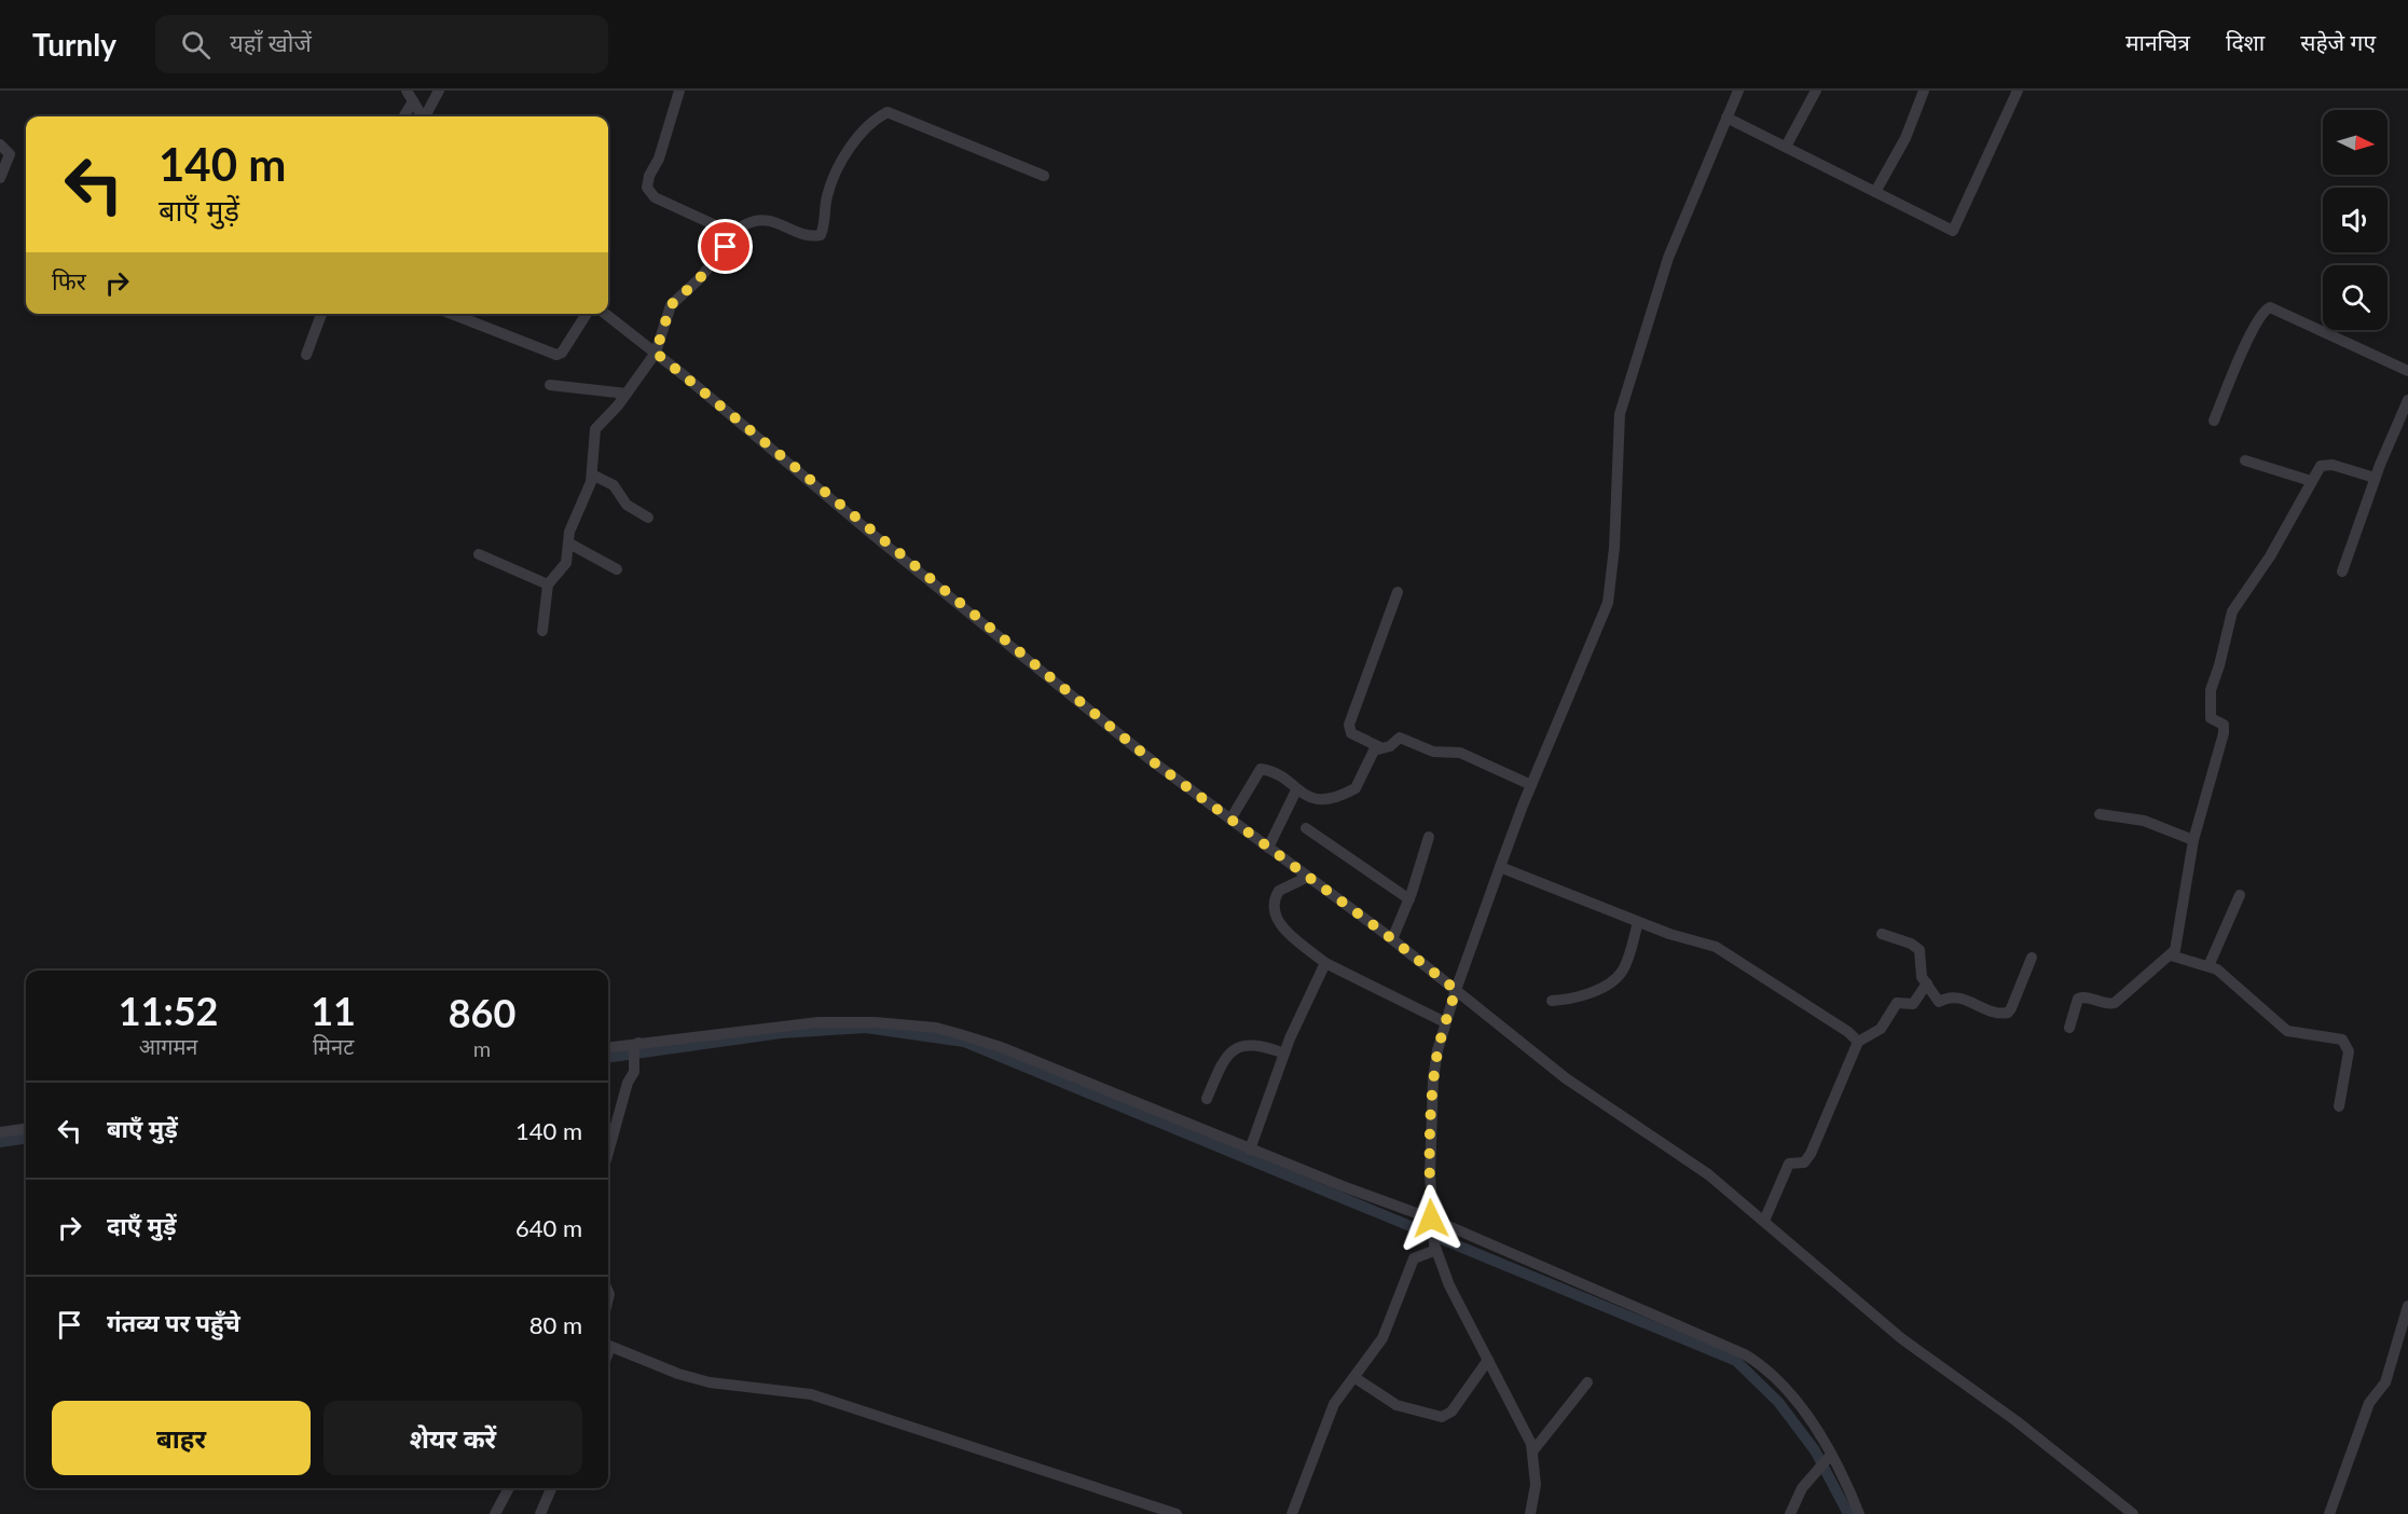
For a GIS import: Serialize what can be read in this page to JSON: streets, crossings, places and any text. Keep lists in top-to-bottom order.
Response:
{
  "north": "right",
  "page": {
    "header": "Turnly",
    "search": "यहाँ खोजें",
    "nav": ["मानचित्र", "दिशा", "सहेजे गए"],
    "turn": ["140 m", "बाएँ मुड़ें"],
    "then": "फिर",
    "eta": [
      "11:52",
      "आगमन",
      "11",
      "मिनट",
      "860",
      "m"
    ],
    "list": [
      {
        "name": "बाएँ मुड़ें",
        "value": "140 m"
      },
      {
        "name": "दाएँ मुड़ें",
        "value": "640 m"
      },
      {
        "name": "गंतव्य पर पहुँचे",
        "value": "80 m"
      }
    ],
    "buttons": ["बाहर", "शेयर करें"]
  }
}
